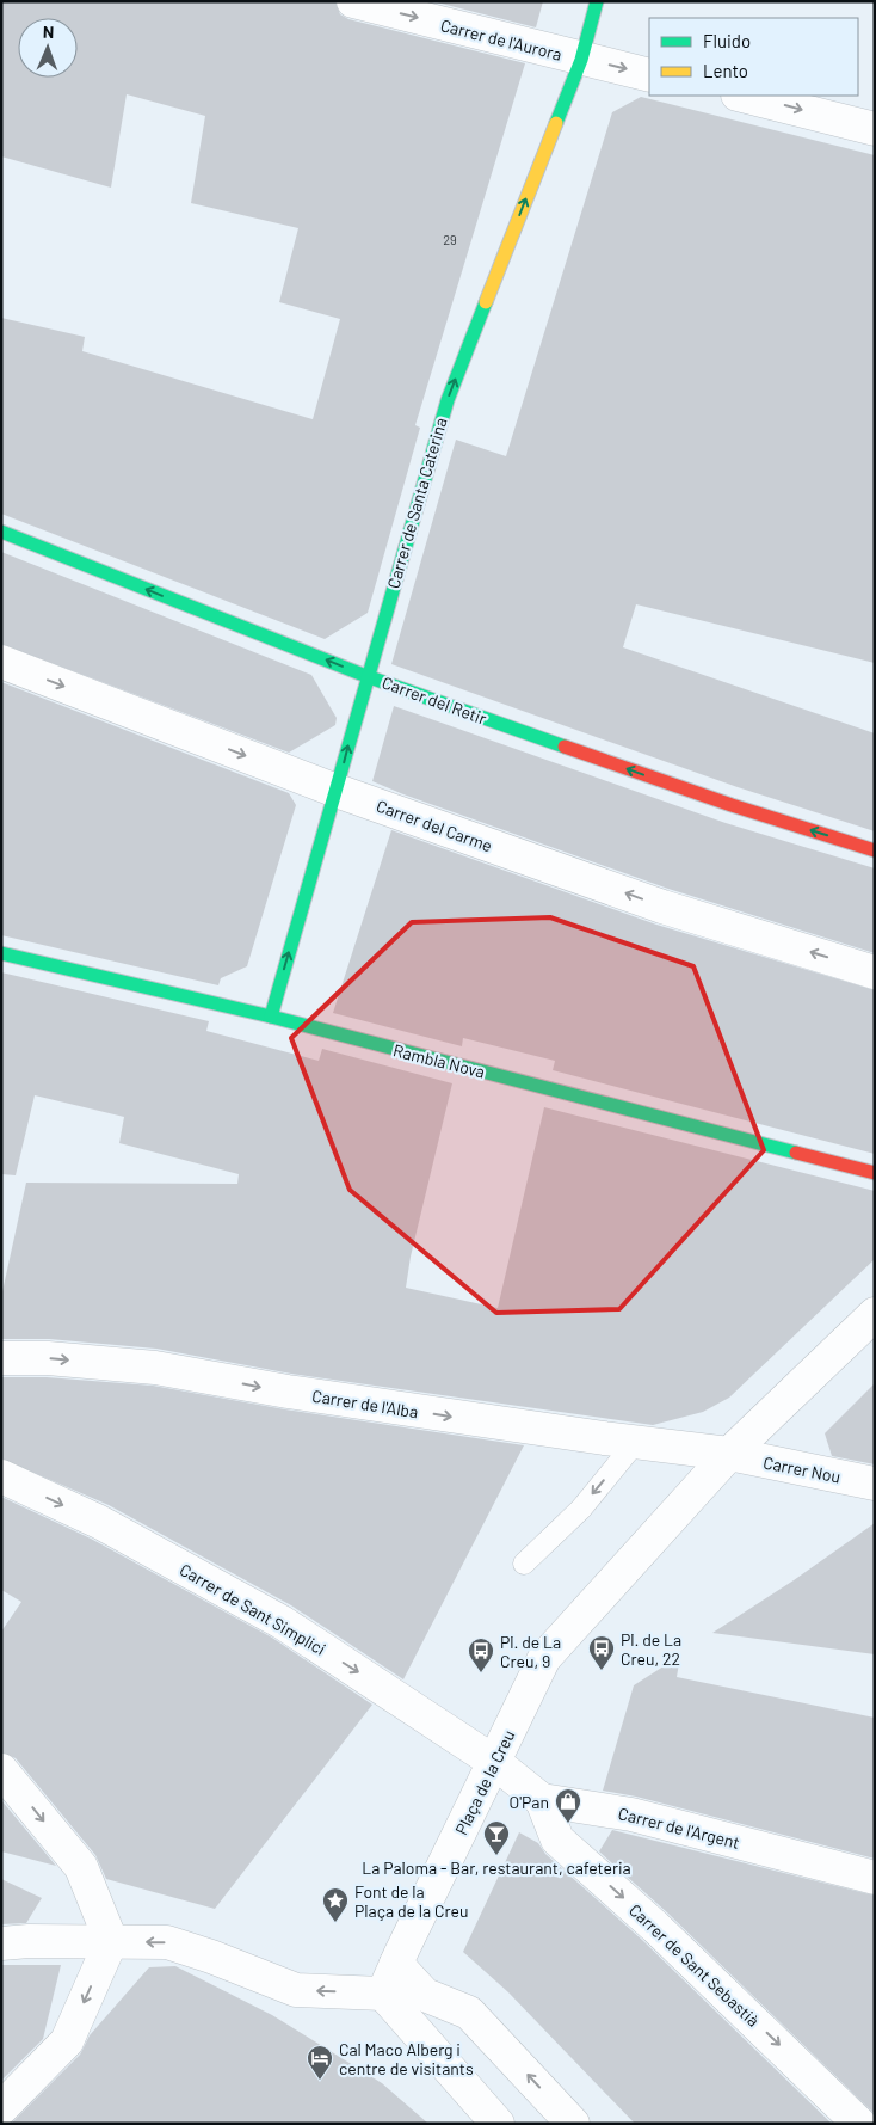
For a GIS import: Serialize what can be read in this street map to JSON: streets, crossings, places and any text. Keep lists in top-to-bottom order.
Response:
{
  "streets": {
    "street": [
      "Carrer de l'Aurora",
      "Carrer de Santa Caterina",
      "Carrer del Retir",
      "Carrer del Carme",
      "Rambla Nova",
      "Carrer de l'Alba",
      "Carrer Nou",
      "Carrer de Sant Simplici",
      "Plaça de la Creu",
      "Carrer de l'Argent",
      "Carrer de Sant Sebastià"
    ]
  },
  "crossings": [
    ["Carrer de l'Aurora", "Carrer de Santa Caterina"],
    ["Carrer de Santa Caterina", "Carrer del Retir"],
    ["Carrer de Santa Caterina", "Carrer del Carme"],
    ["Carrer de Santa Caterina", "Rambla Nova"],
    ["Carrer de l'Alba", "Carrer Nou"],
    ["Carrer de l'Alba", "Plaça de la Creu"],
    ["Carrer Nou", "Plaça de la Creu"],
    ["Carrer de Sant Simplici", "Plaça de la Creu"],
    ["Carrer de Sant Simplici", "Carrer de l'Argent"],
    ["Plaça de la Creu", "Carrer de l'Argent"],
    ["Carrer de l'Argent", "Carrer de Sant Sebastià"]
  ],
  "one_way": [
    "Carrer de l'Aurora",
    "Carrer de Santa Caterina",
    "Carrer del Retir",
    "Carrer de l'Alba",
    "Carrer de Sant Simplici"
  ],
  "places": {
    "bus stop": ["Pl. de La Creu, 22", "Pl. de La Creu, 9"],
    "shop": ["O'Pan"],
    "bar": ["La Paloma - Bar, restaurant, cafeteria"],
    "place": ["Font de la Plaça de la Creu"],
    "hotel": ["Cal Maco Alberg i centre de visitants"]
  },
  "house_numbers": ["29"],
  "legend": ["Fluido", "Lento"],
  "north": "top"
}
